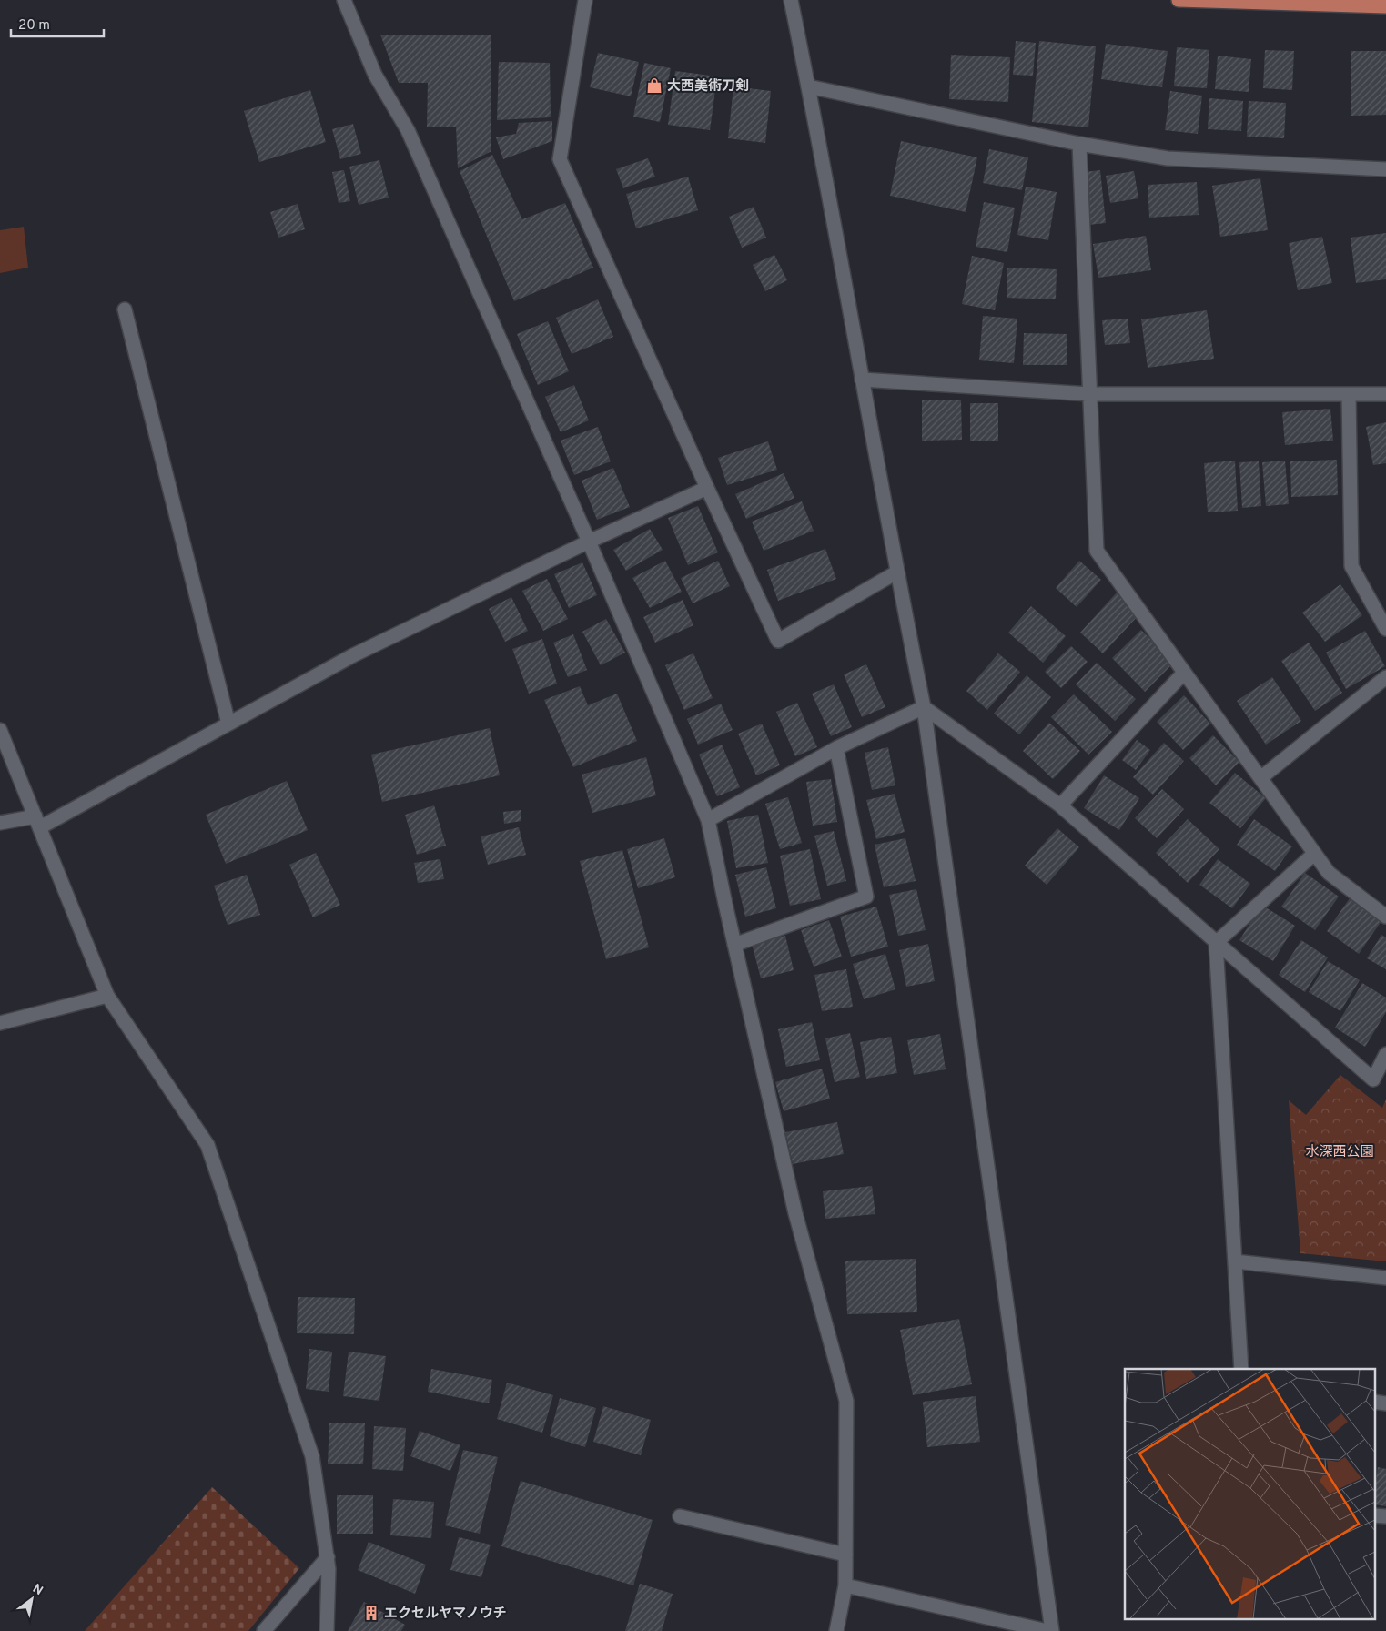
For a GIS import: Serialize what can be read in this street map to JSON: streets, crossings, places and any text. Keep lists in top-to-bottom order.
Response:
{
  "parks": ["水深西公園"],
  "places": {
    "shop": ["大西美術刀剣"],
    "building": ["エクセルヤマノウチ"]
  },
  "scale_bar": "20 m",
  "north": "top right"
}
